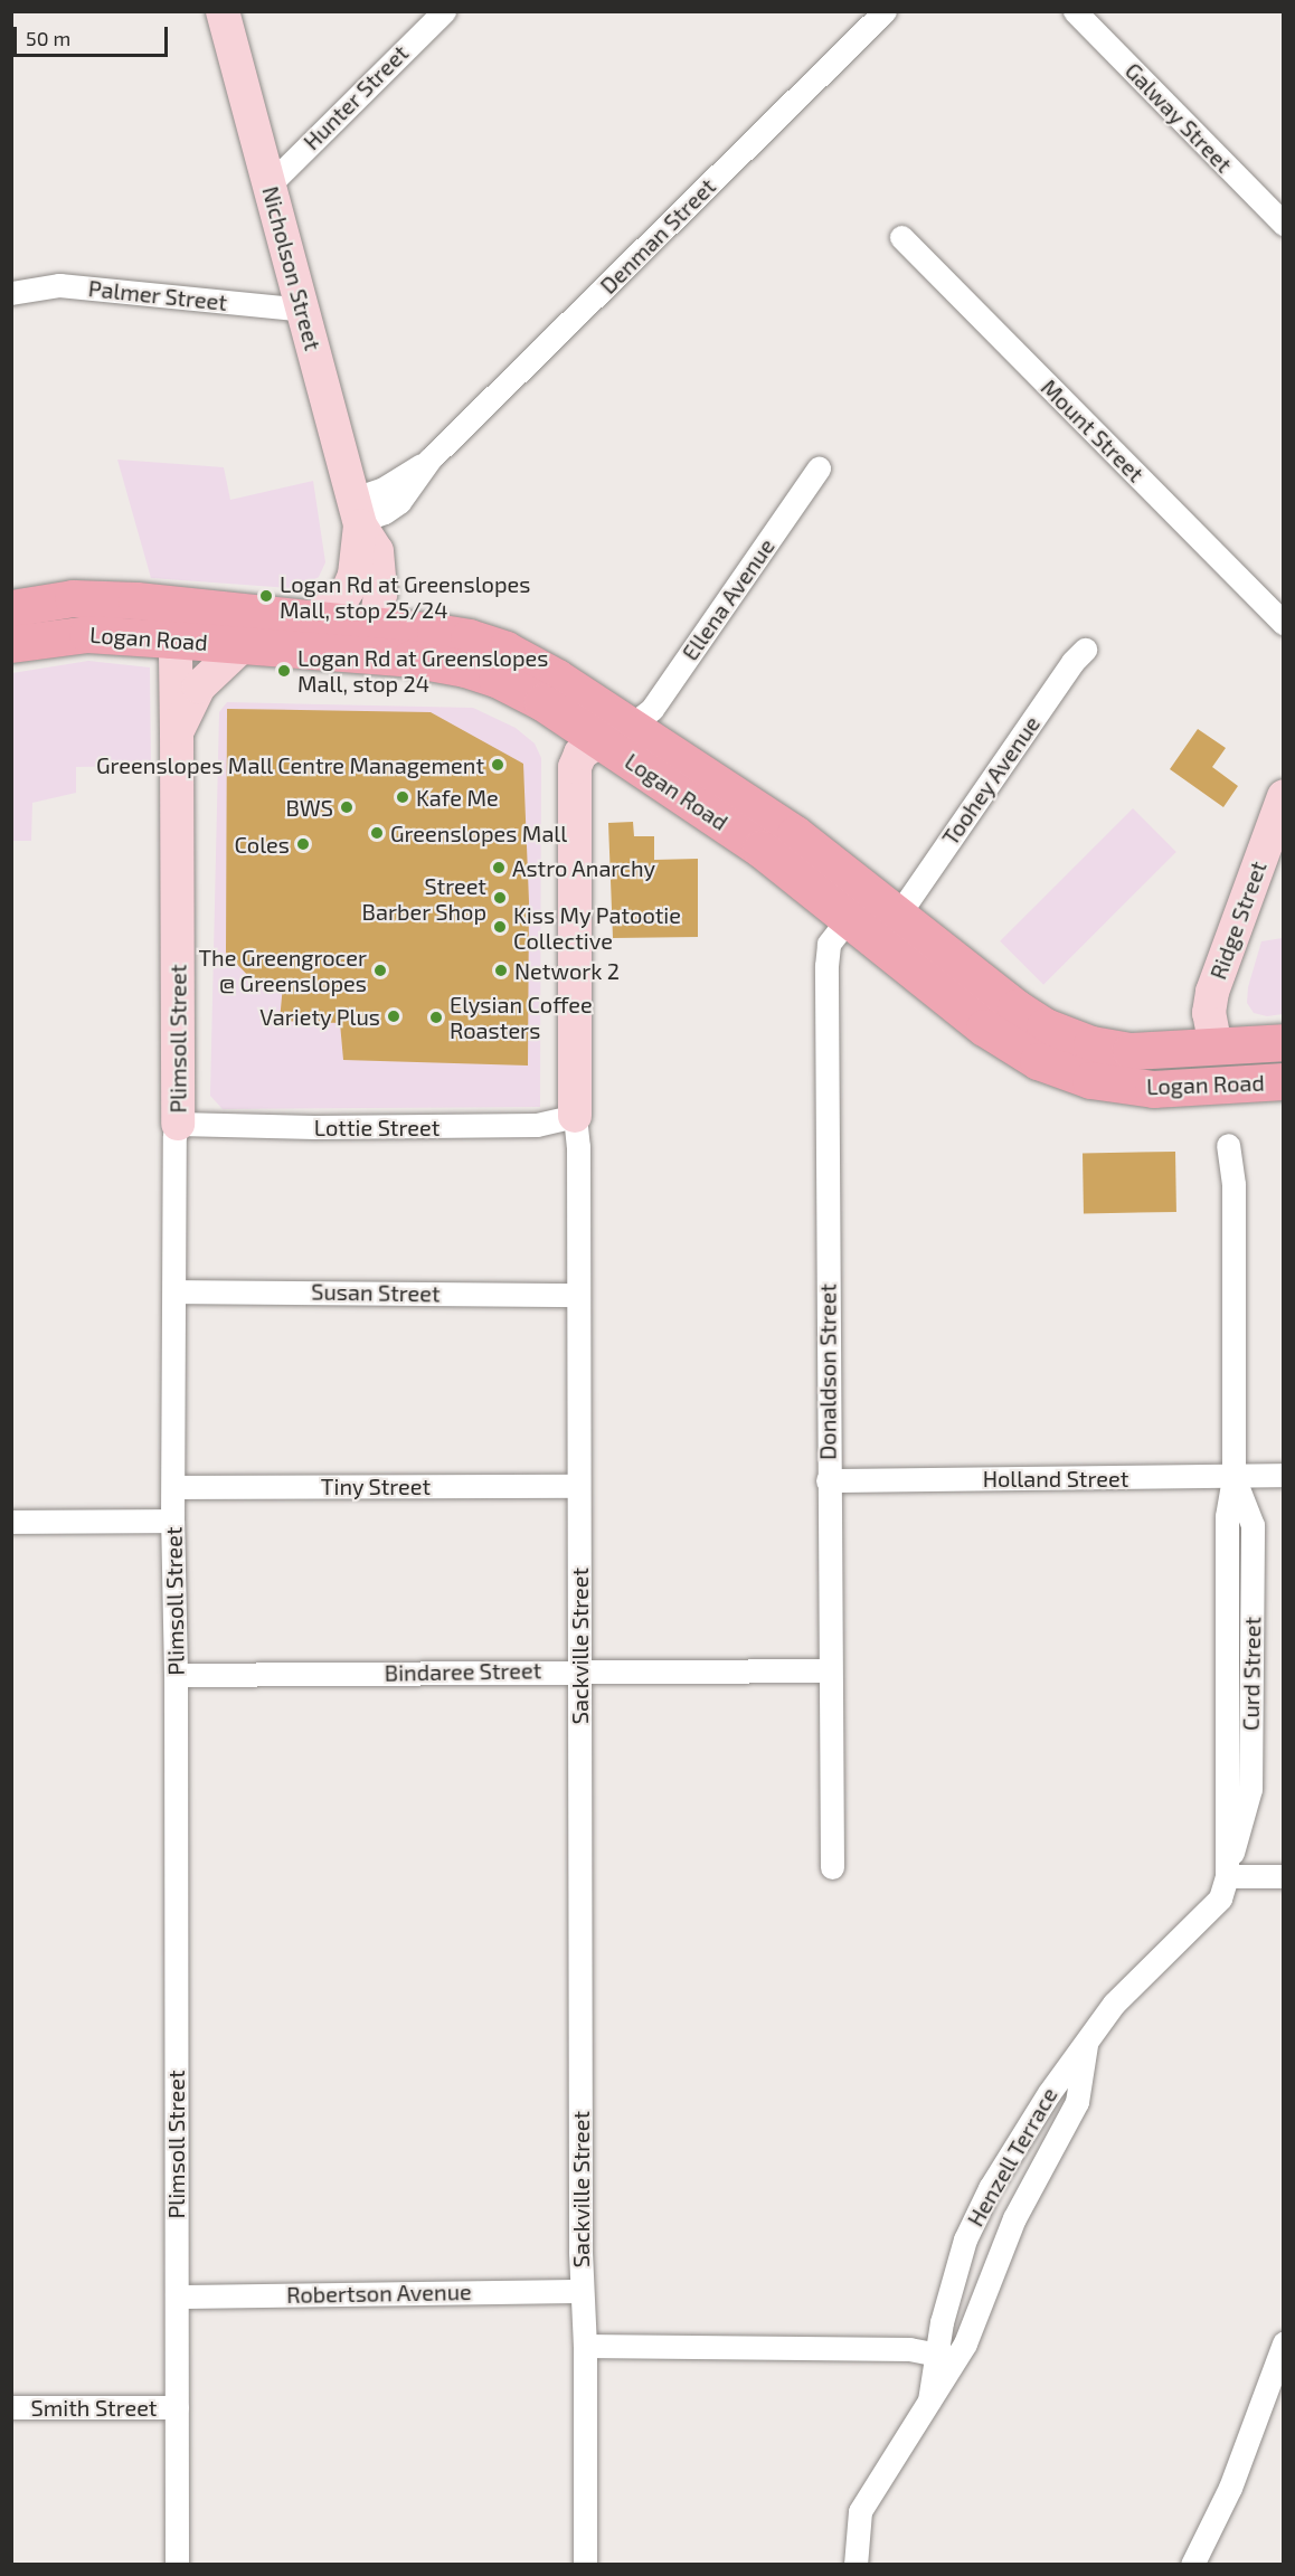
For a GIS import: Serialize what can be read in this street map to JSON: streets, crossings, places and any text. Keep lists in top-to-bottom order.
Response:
{
  "streets": {
    "main road": ["Logan Road"],
    "street": [
      "Hunter Street",
      "Galway Street",
      "Denman Street",
      "Nicholson Street",
      "Palmer Street",
      "Mount Street",
      "Ellena Avenue",
      "Toohey Avenue",
      "Ridge Street",
      "Plimsoll Street",
      "Lottie Street",
      "Susan Street",
      "Donaldson Street",
      "Holland Street",
      "Tiny Street",
      "Sackville Street",
      "Bindaree Street",
      "Curd Street",
      "Henzell Terrace",
      "Robertson Avenue",
      "Smith Street"
    ]
  },
  "crossings": [
    ["Hunter Street", "Nicholson Street"],
    ["Denman Street", "Nicholson Street"],
    ["Nicholson Street", "Palmer Street"],
    ["Nicholson Street", "Logan Road"],
    ["Ellena Avenue", "Logan Road"],
    ["Ellena Avenue", "Sackville Street"],
    ["Logan Road", "Toohey Avenue"],
    ["Logan Road", "Ridge Street"],
    ["Logan Road", "Plimsoll Street"],
    ["Logan Road", "Donaldson Street"],
    ["Logan Road", "Sackville Street"],
    ["Plimsoll Street", "Lottie Street"],
    ["Plimsoll Street", "Susan Street"],
    ["Plimsoll Street", "Tiny Street"],
    ["Plimsoll Street", "Bindaree Street"],
    ["Plimsoll Street", "Robertson Avenue"],
    ["Plimsoll Street", "Smith Street"],
    ["Lottie Street", "Sackville Street"],
    ["Susan Street", "Sackville Street"],
    ["Donaldson Street", "Holland Street"],
    ["Donaldson Street", "Bindaree Street"],
    ["Holland Street", "Curd Street"],
    ["Tiny Street", "Sackville Street"],
    ["Sackville Street", "Bindaree Street"],
    ["Sackville Street", "Robertson Avenue"],
    ["Curd Street", "Henzell Terrace"]
  ],
  "places": [
    "Logan Rd at Greenslopes Mall, stop 25/24",
    "Logan Rd at Greenslopes Mall, stop 24",
    "Greenslopes Mall Centre Management",
    "Kafe Me",
    "BWS",
    "Greenslopes Mall",
    "Coles",
    "Astro Anarchy",
    "Street Barber Shop",
    "Kiss My Patootie Collective",
    "The Greengrocer @ Greenslopes",
    "Network 2",
    "Variety Plus",
    "Elysian Coffee Roasters"
  ],
  "scale_bar": "50 m"
}
